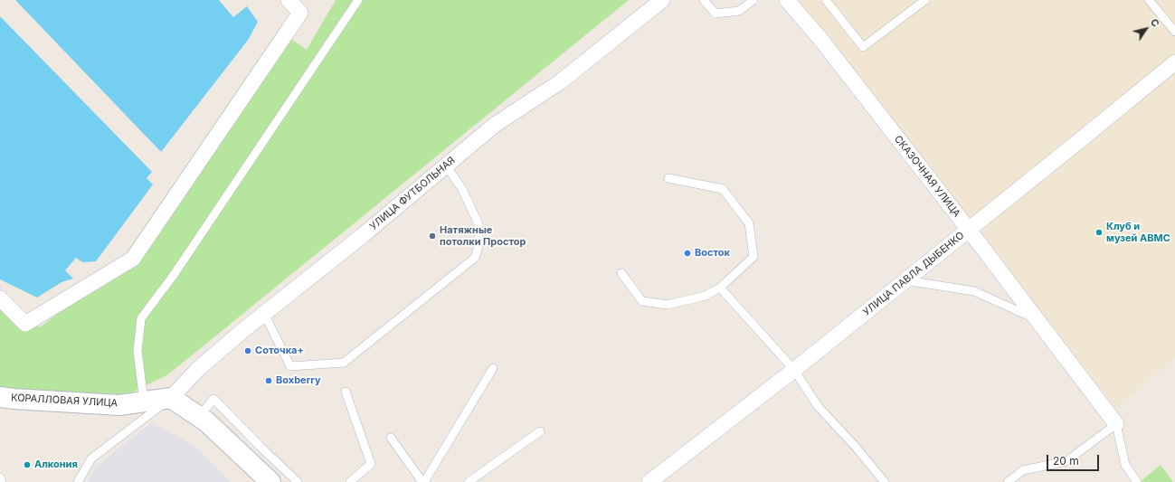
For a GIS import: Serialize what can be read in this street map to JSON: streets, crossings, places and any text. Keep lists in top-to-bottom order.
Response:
{
  "streets": {
    "main road": ["КОРАЛЛОВАЯ УЛИЦА"],
    "street": ["СКАЗОЧНАЯ УЛИЦА", "УЛИЦА ФУТБОЛЬНАЯ", "УЛИЦА ПАВЛА ДЫБЕНКО"]
  },
  "crossings": [
    ["СКАЗОЧНАЯ УЛИЦА", "УЛИЦА ПАВЛА ДЫБЕНКО"],
    ["УЛИЦА ФУТБОЛЬНАЯ", "КОРАЛЛОВАЯ УЛИЦА"]
  ],
  "places": [
    "Клуб и музей АВМС",
    "Натяжные потолки Простор",
    "Восток",
    "Соточка+",
    "Boxberry",
    "Алкония"
  ],
  "scale_bar": "20 m",
  "north": "top right"
}
